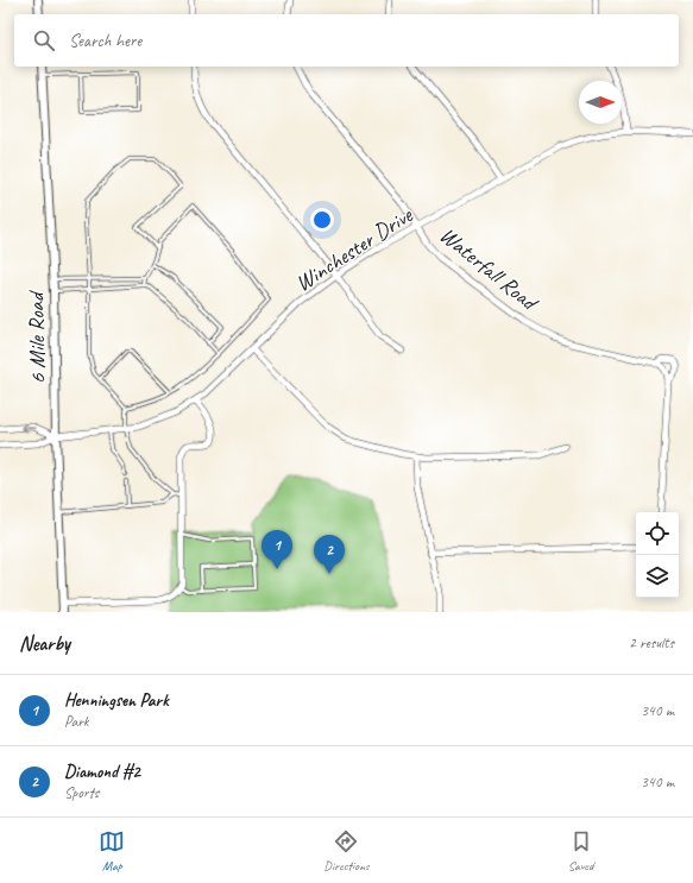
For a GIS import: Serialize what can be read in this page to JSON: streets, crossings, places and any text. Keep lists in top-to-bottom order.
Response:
{
  "streets": {
    "street": ["Winchester Drive", "Waterfall Road", "6 Mile Road"]
  },
  "crossings": [
    ["Winchester Drive", "Waterfall Road"],
    ["Winchester Drive", "6 Mile Road"]
  ],
  "north": "right",
  "page": {
    "search": "Search here",
    "pins": ["1", "2"],
    "heading": ["Nearby", "2 results"],
    "list": [
      {
        "mark": "1",
        "name": "Henningsen Park",
        "note": "Park",
        "value": "340 m"
      },
      {
        "mark": "2",
        "name": "Diamond #2",
        "note": "Sports",
        "value": "340 m"
      }
    ],
    "nav": ["Map", "Directions", "Saved"]
  }
}
